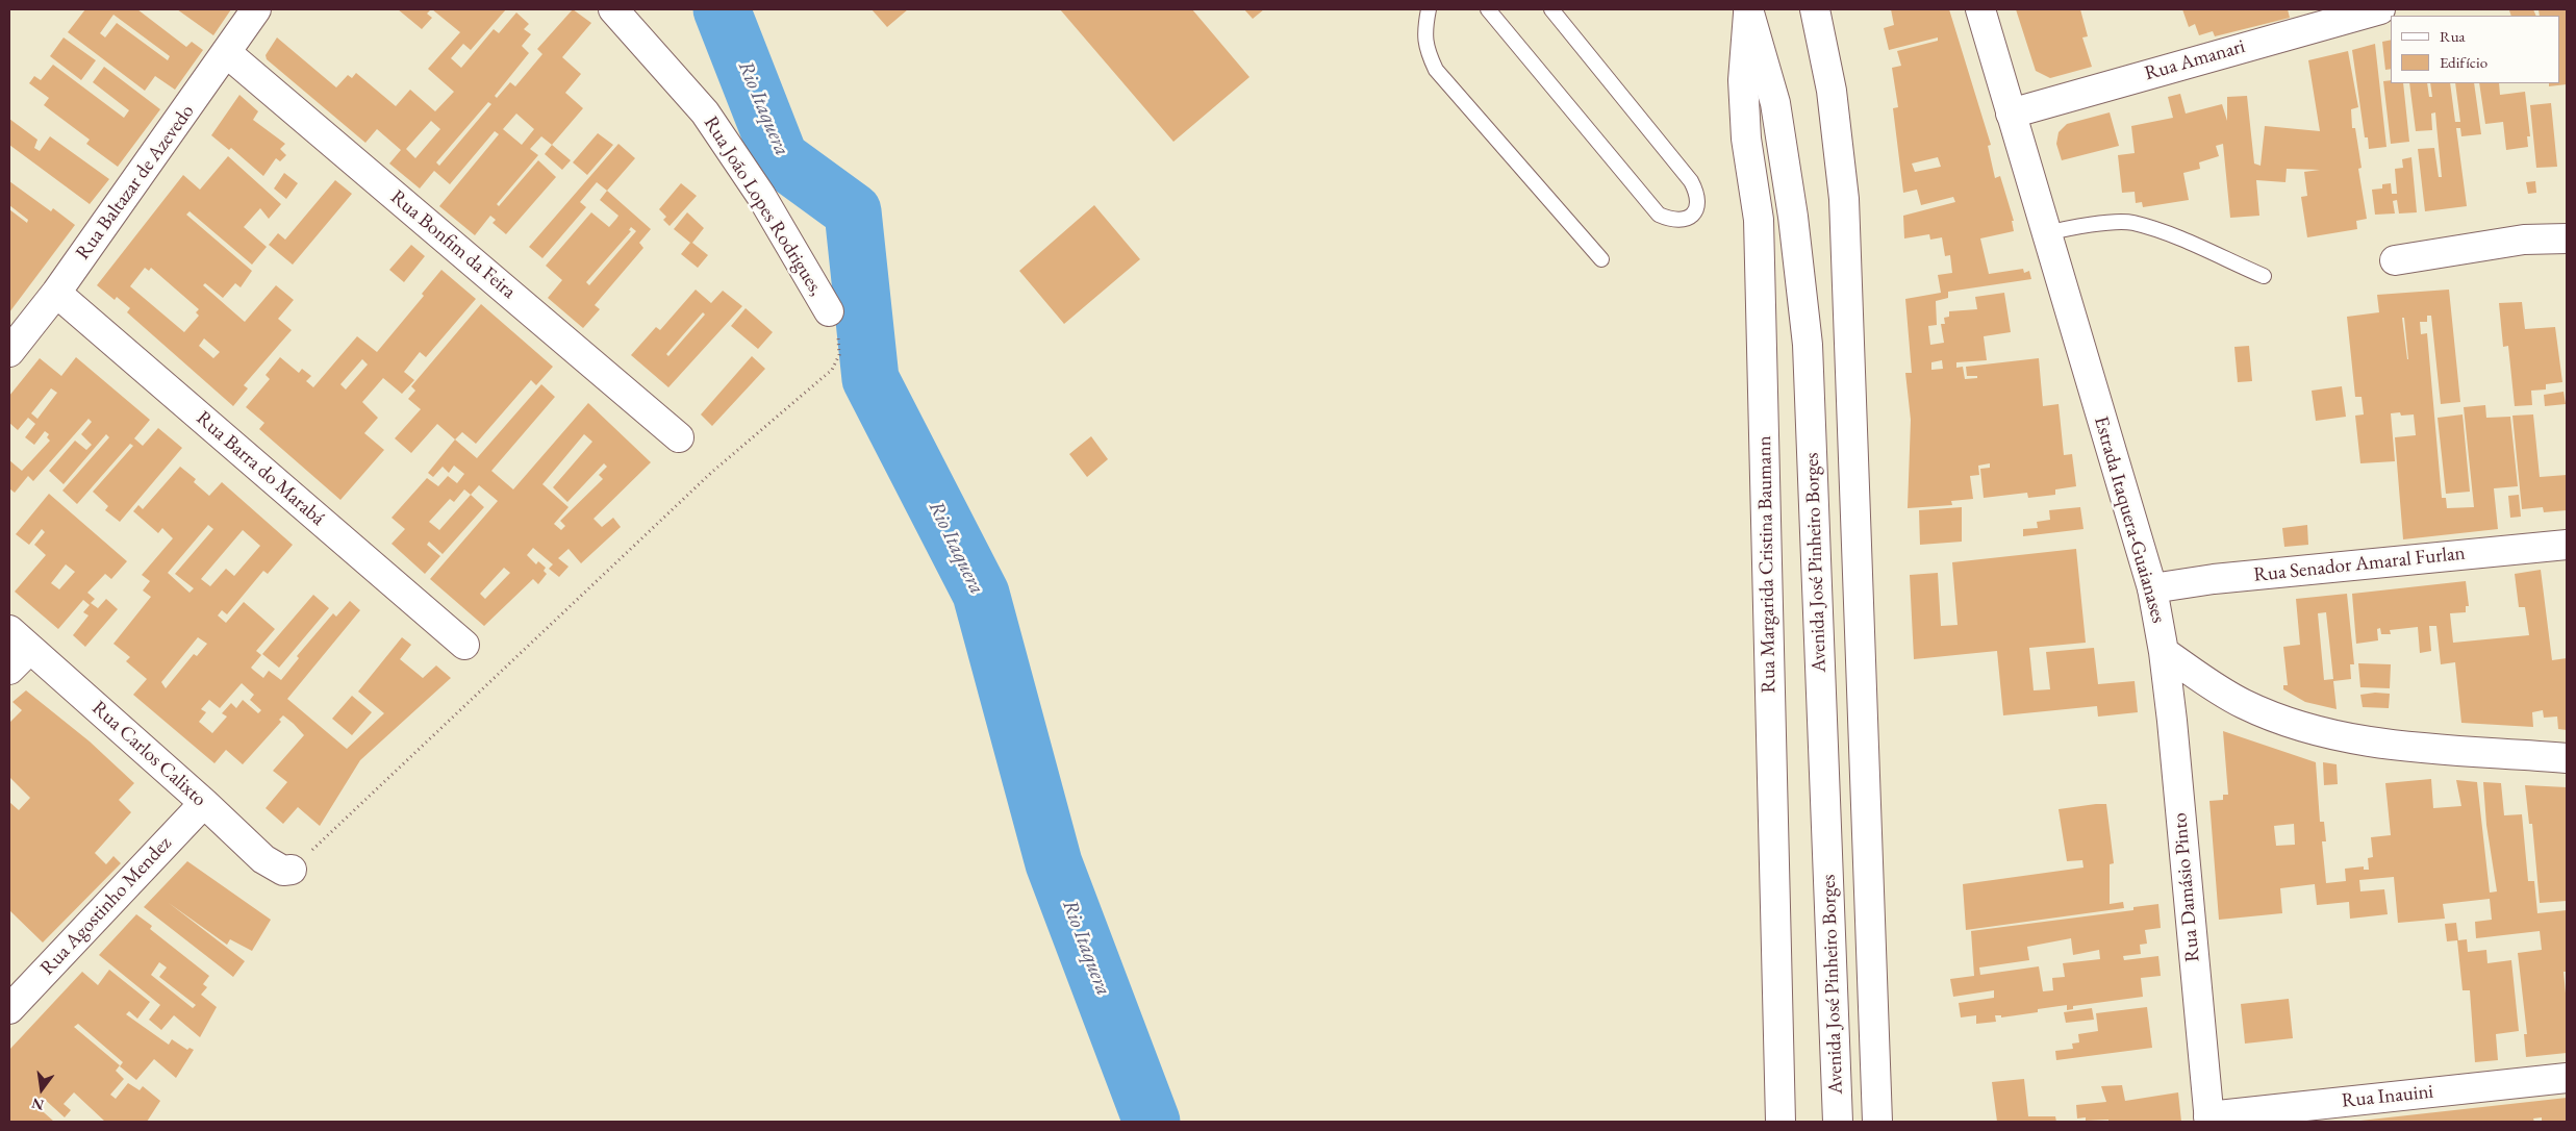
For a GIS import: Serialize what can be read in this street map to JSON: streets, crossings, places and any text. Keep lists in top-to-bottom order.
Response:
{
  "streets": {
    "street": [
      "Rua Amanari",
      "Rua Baltazar de Azevedo",
      "Rua João Lopes Rodrigues,",
      "Rua Bonfim da Feira",
      "Rua Barra do Marabá",
      "Estrada Itaquera-Guaianases",
      "Avenida José Pinheiro Borges",
      "Rua Margarida Cristina Baumann",
      "Rua Senador Amaral Furlan",
      "Rua Carlos Calixto",
      "Rua Damásio Pinto",
      "Rua Agostinho Mendez",
      "Rua Inauini"
    ]
  },
  "crossings": [
    ["Rua Amanari", "Estrada Itaquera-Guaianases"],
    ["Rua Baltazar de Azevedo", "Rua Bonfim da Feira"],
    ["Rua Baltazar de Azevedo", "Rua Barra do Marabá"],
    ["Estrada Itaquera-Guaianases", "Rua Senador Amaral Furlan"],
    ["Estrada Itaquera-Guaianases", "Rua Damásio Pinto"],
    ["Avenida José Pinheiro Borges", "Rua Margarida Cristina Baumann"],
    ["Rua Carlos Calixto", "Rua Agostinho Mendez"],
    ["Rua Damásio Pinto", "Rua Inauini"]
  ],
  "water": ["Rio Itaquera"],
  "legend": ["Rua", "Edifício"],
  "north": "bottom"
}
